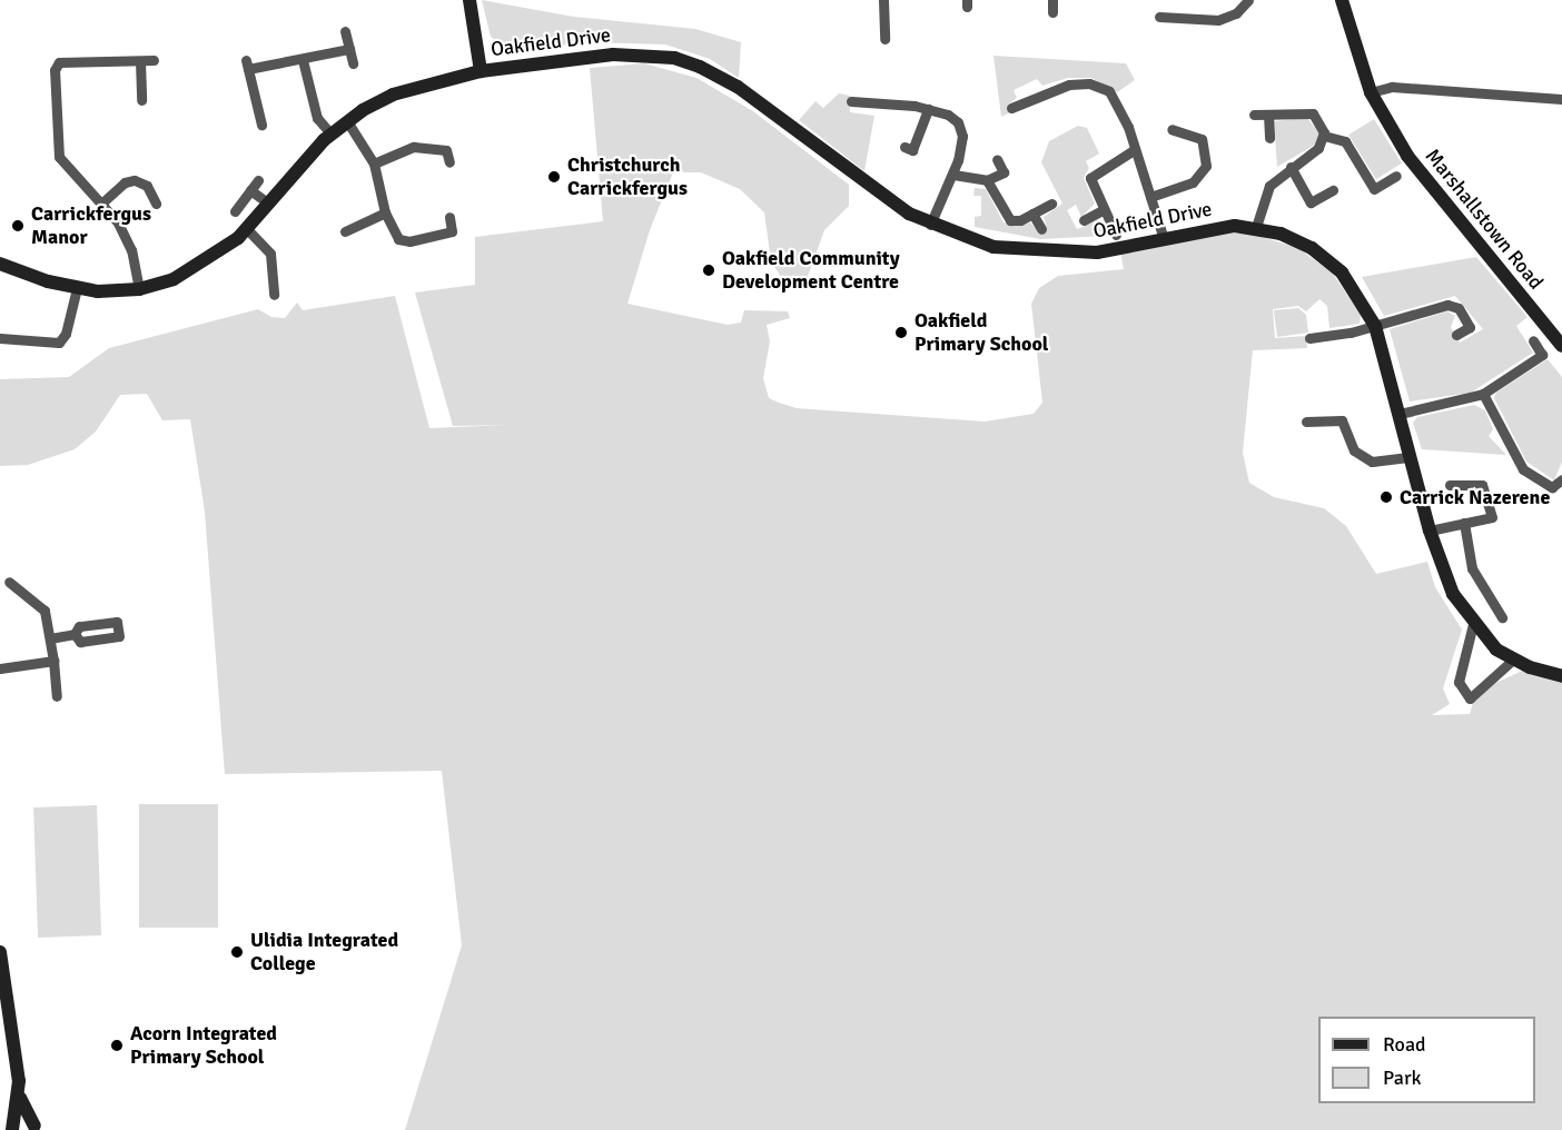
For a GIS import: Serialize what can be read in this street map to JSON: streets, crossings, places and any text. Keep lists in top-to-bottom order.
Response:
{
  "streets": {
    "street": ["Oakfield Drive", "Marshallstown Road"]
  },
  "places": [
    "Christchurch Carrickfergus",
    "Carrickfergus Manor",
    "Oakfield Community Development Centre",
    "Oakfield Primary School",
    "Carrick Nazerene",
    "Ulidia Integrated College",
    "Acorn Integrated Primary School"
  ],
  "legend": ["Road", "Park"]
}
